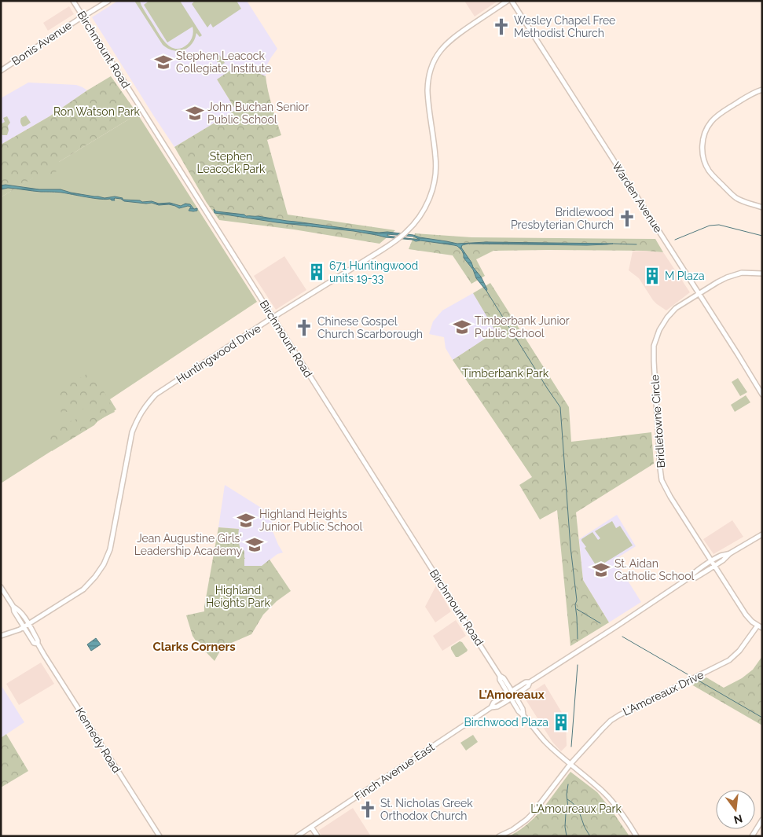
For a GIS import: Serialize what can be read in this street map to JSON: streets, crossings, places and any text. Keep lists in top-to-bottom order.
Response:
{
  "streets": {
    "main road": [
      "Bonis Avenue",
      "Birchmount Road",
      "Warden Avenue",
      "Huntingwood Drive",
      "Bridletowne Circle",
      "L'Amoreaux Drive",
      "Kennedy Road",
      "Finch Avenue East"
    ]
  },
  "crossings": [
    ["Bonis Avenue", "Birchmount Road"],
    ["Birchmount Road", "Huntingwood Drive"],
    ["Birchmount Road", "L'Amoreaux Drive"],
    ["Birchmount Road", "Finch Avenue East"],
    ["Warden Avenue", "Bridletowne Circle"],
    ["Huntingwood Drive", "Kennedy Road"],
    ["Bridletowne Circle", "L'Amoreaux Drive"],
    ["Bridletowne Circle", "Finch Avenue East"]
  ],
  "districts": ["Clarks Corners", "L'Amoreaux"],
  "parks": [
    "Ron Watson Park",
    "Stephen Leacock Park",
    "Timberbank Park",
    "Highland Heights Park",
    "L'Amoureaux Park"
  ],
  "places": {
    "church": [
      "Wesley Chapel Free Methodist Church",
      "Bridlewood Presbyterian Church",
      "Chinese Gospel Church Scarborough",
      "St. Nicholas Greek Orthodox Church"
    ],
    "school or university": [
      "Stephen Leacock Collegiate Institute",
      "John Buchan Senior Public School",
      "Timberbank Junior Public School",
      "Highland Heights Junior Public School",
      "Jean Augustine Girls' Leadership Academy",
      "St. Aidan Catholic School"
    ],
    "building": ["671 Huntingwood units 19-33", "M Plaza", "Birchwood Plaza"]
  },
  "north": "bottom"
}
